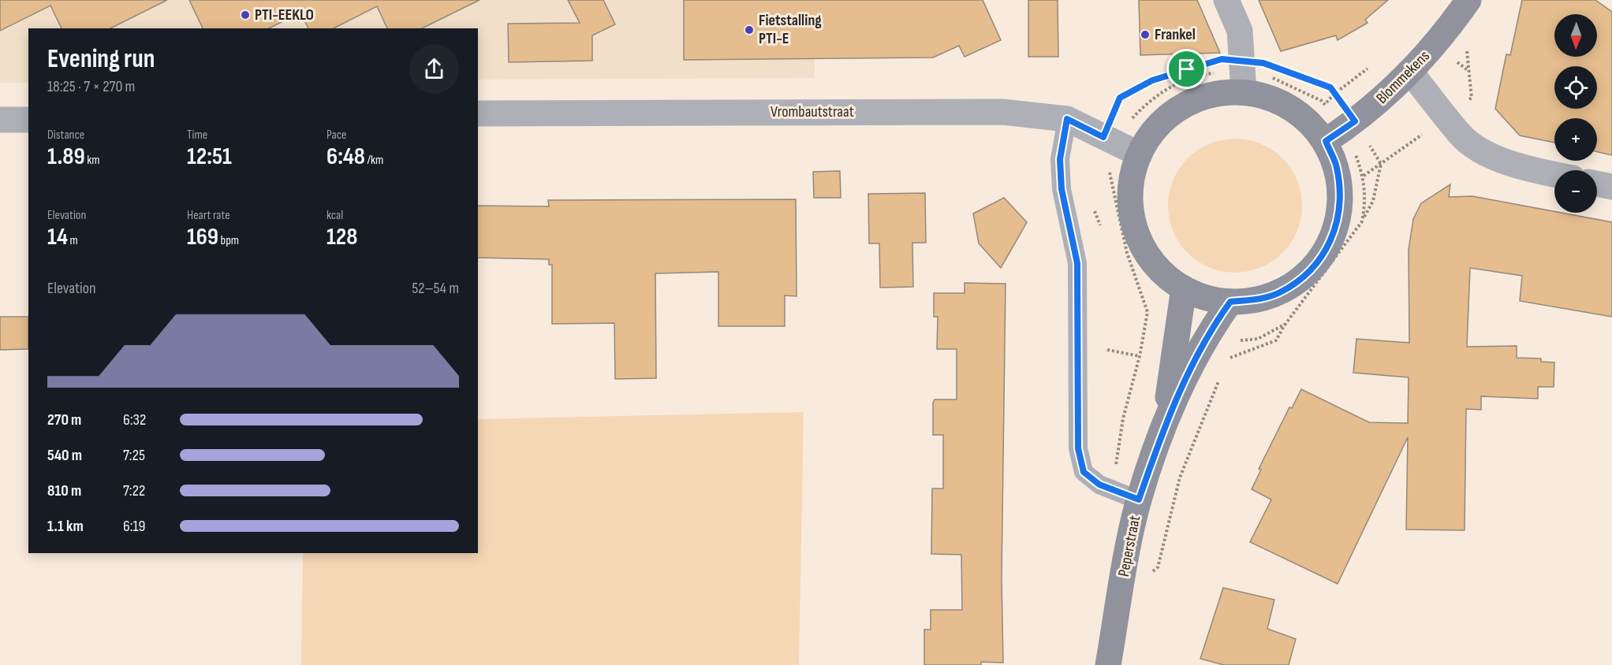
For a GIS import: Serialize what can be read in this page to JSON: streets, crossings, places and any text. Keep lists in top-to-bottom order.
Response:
{
  "streets": {
    "main road": ["Blommekens", "Peperstraat"],
    "street": ["Vrombautstraat"]
  },
  "places": ["PTI-EEKLO", "Fietstalling PTI-E", "Frankel"],
  "north": "bottom",
  "page": {
    "map_buttons": ["+", "−"],
    "heading": ["Evening run", "18:25 · 7 × 270 m"],
    "stats": [
      ["Distance", "1.89 km"],
      ["Time", "12:51"],
      ["Pace", "6:48 /km"],
      ["Elevation", "14 m"],
      ["Heart rate", "169 bpm"],
      ["kcal", "128"]
    ],
    "chart": ["Elevation", "52–54 m"],
    "list": [
      {
        "name": "270 m",
        "note": "6:32"
      },
      {
        "name": "540 m",
        "note": "7:25"
      },
      {
        "name": "810 m",
        "note": "7:22"
      },
      {
        "name": "1.1 km",
        "note": "6:19"
      }
    ]
  }
}
